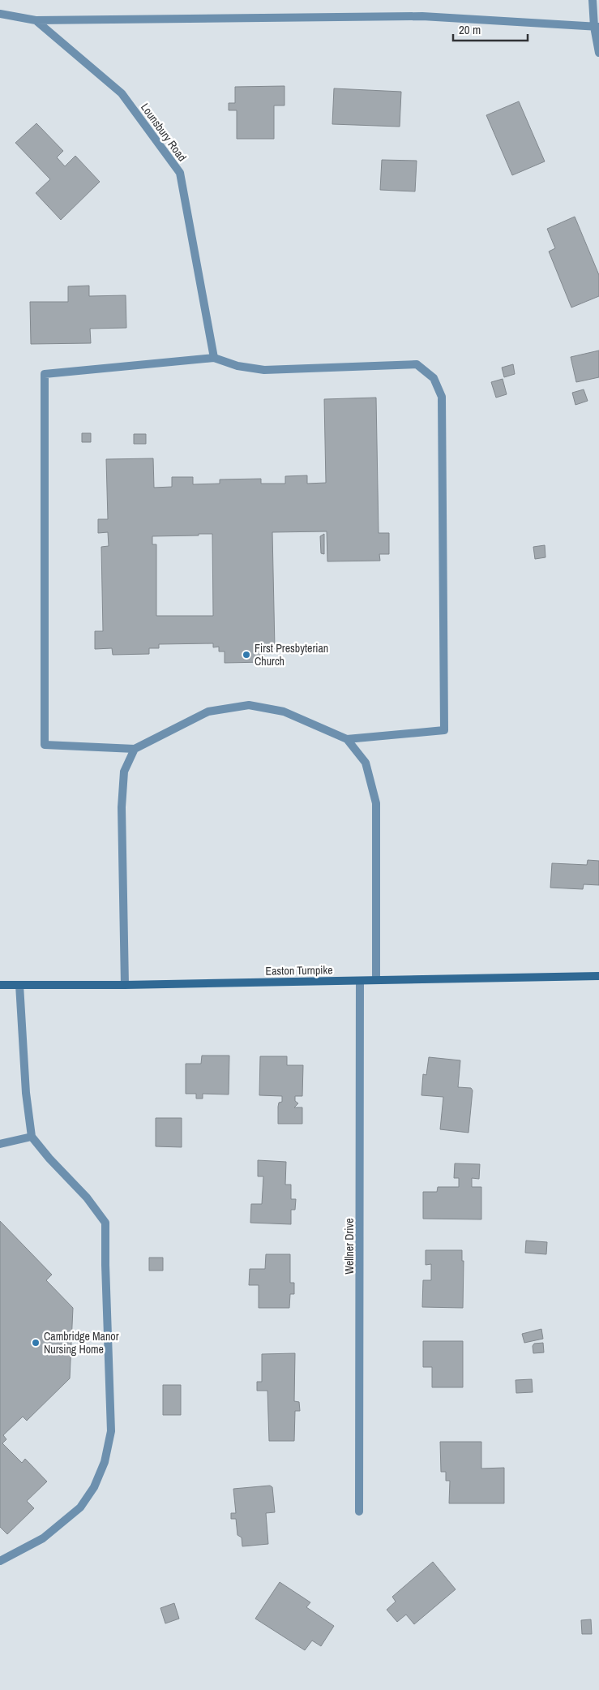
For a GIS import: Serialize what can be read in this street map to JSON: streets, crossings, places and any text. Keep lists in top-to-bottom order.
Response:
{
  "streets": {
    "main road": ["Easton Turnpike"],
    "street": ["Lounsbury Road", "Wellner Drive"]
  },
  "crossings": [
    ["Easton Turnpike", "Wellner Drive"]
  ],
  "places": ["First Presbyterian Church", "Cambridge Manor Nursing Home"],
  "scale_bar": "20 m"
}
